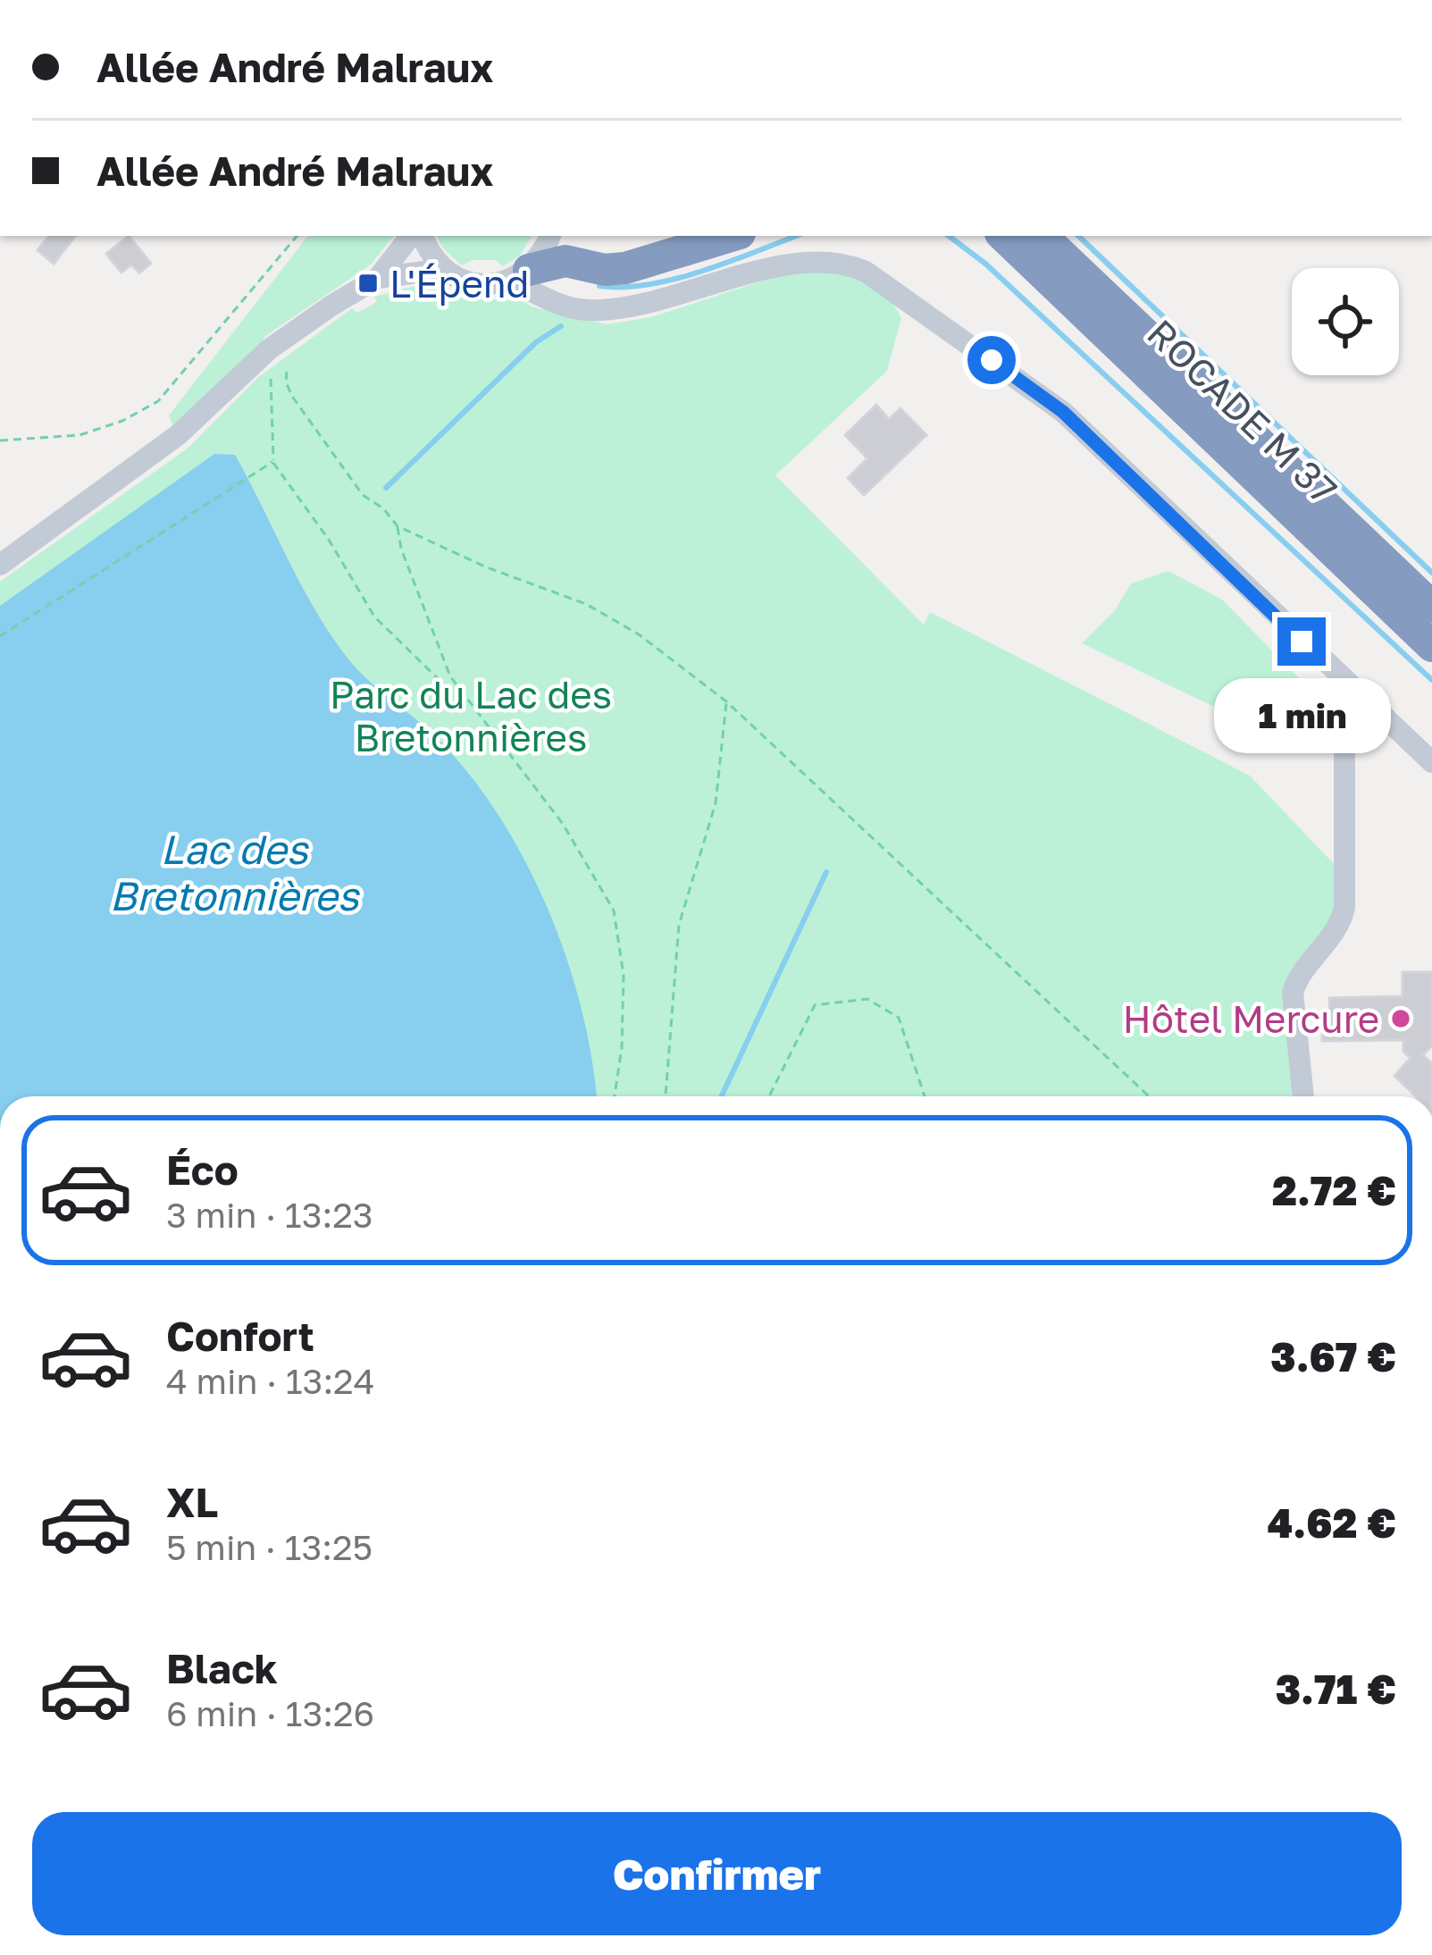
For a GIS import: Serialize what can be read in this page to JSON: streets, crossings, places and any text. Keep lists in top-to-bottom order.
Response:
{
  "streets": {
    "highway": ["ROCADE M 37"]
  },
  "water": ["Lac des Bretonnières"],
  "parks": ["Parc du Lac des Bretonnières"],
  "places": {
    "transit": ["L'Épend"],
    "other": ["Hôtel Mercure"]
  },
  "page": {
    "banner": ["Allée André Malraux", "Allée André Malraux"],
    "bubble": "1 min",
    "list": [
      {
        "name": "Éco",
        "note": "3 min · 13:23",
        "value": "2.72 €"
      },
      {
        "name": "Confort",
        "note": "4 min · 13:24",
        "value": "3.67 €"
      },
      {
        "name": "XL",
        "note": "5 min · 13:25",
        "value": "4.62 €"
      },
      {
        "name": "Black",
        "note": "6 min · 13:26",
        "value": "3.71 €"
      }
    ],
    "buttons": "Confirmer"
  }
}
